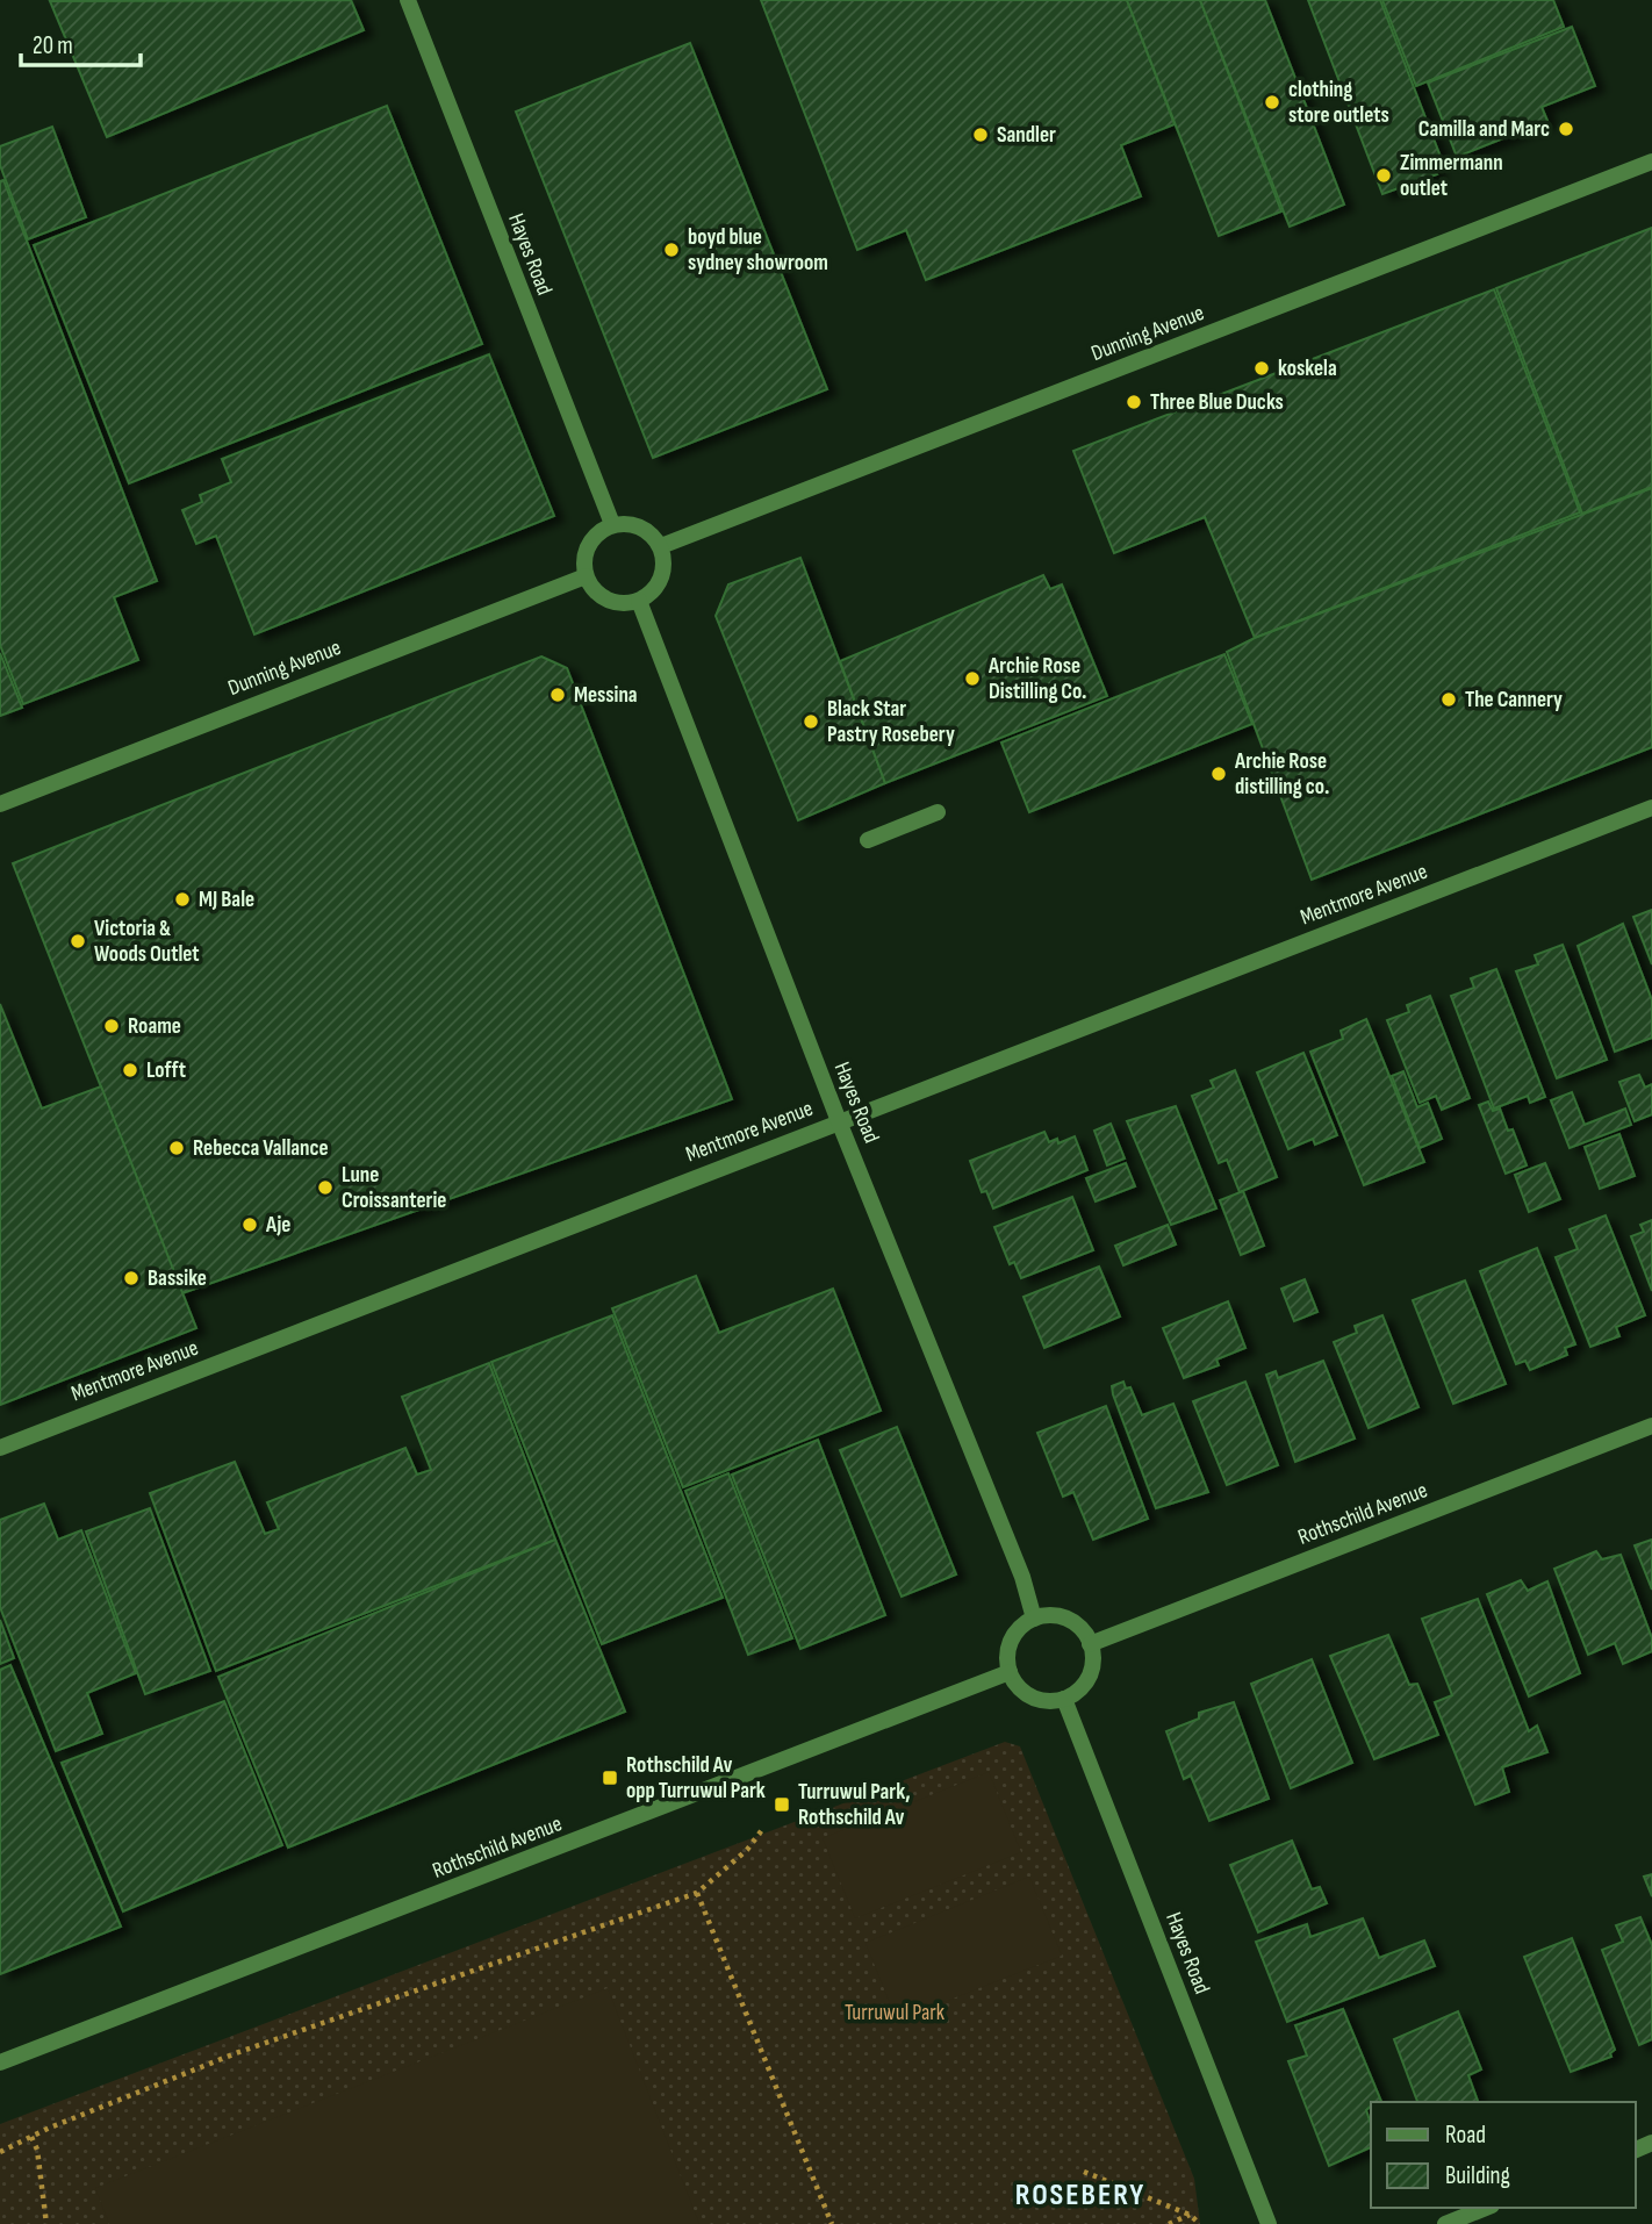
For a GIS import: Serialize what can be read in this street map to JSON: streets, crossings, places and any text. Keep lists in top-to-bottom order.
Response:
{
  "streets": {
    "street": [
      "Hayes Road",
      "Dunning Avenue",
      "Mentmore Avenue",
      "Rothschild Avenue"
    ]
  },
  "crossings": [
    ["Hayes Road", "Dunning Avenue"],
    ["Hayes Road", "Mentmore Avenue"],
    ["Hayes Road", "Rothschild Avenue"]
  ],
  "districts": ["ROSEBERY"],
  "parks": ["Turruwul Park"],
  "places": {
    "other": [
      "clothing store outlets",
      "Camilla and Marc",
      "Sandler",
      "Zimmermann outlet",
      "boyd blue sydney showroom",
      "koskela",
      "Three Blue Ducks",
      "Archie Rose Distilling Co.",
      "Messina",
      "The Cannery",
      "Black Star Pastry Rosebery",
      "Archie Rose distilling co.",
      "MJ Bale",
      "Victoria & Woods Outlet",
      "Roame",
      "Lofft",
      "Rebecca Vallance",
      "Lune Croissanterie",
      "Aje",
      "Bassike"
    ],
    "transit": ["Rothschild Av opp Turruwul Park", "Turruwul Park, Rothschild Av"]
  },
  "legend": ["Road", "Building"],
  "scale_bar": "20 m"
}
